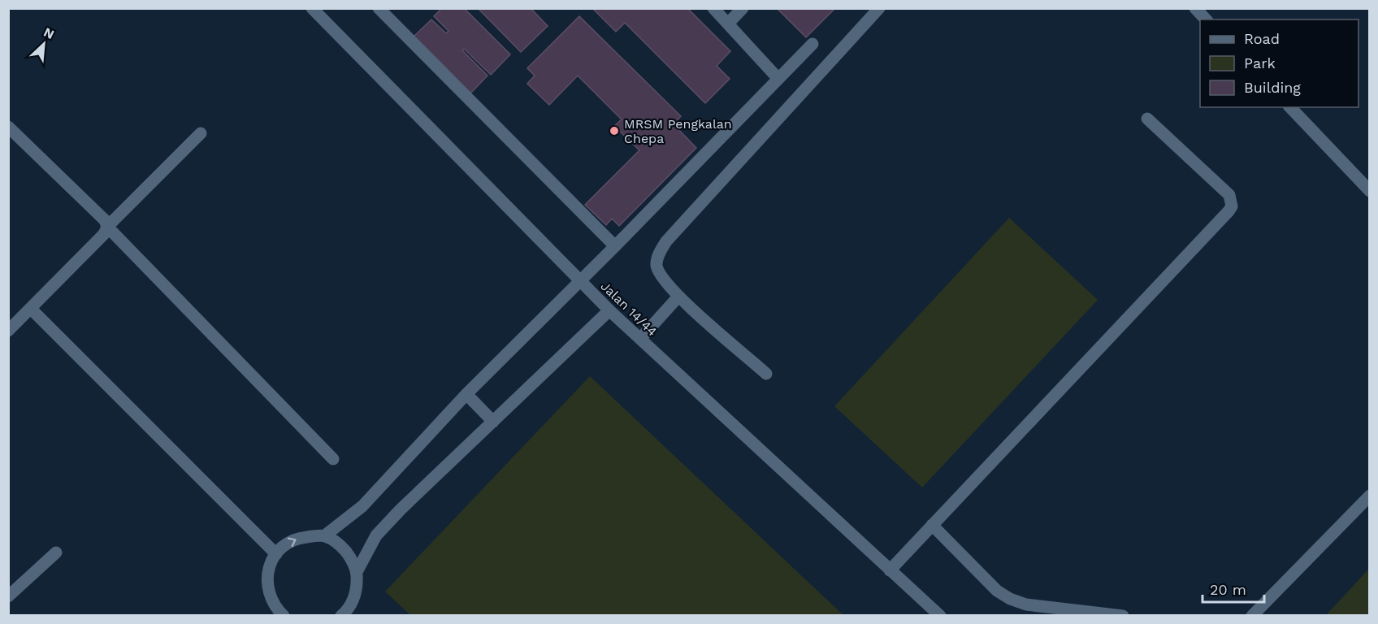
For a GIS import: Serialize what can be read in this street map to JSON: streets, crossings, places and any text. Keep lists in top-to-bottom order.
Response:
{
  "streets": {
    "street": ["Jalan 14/44"]
  },
  "places": ["MRSM Pengkalan Chepa"],
  "legend": ["Road", "Park", "Building"],
  "scale_bar": "20 m",
  "north": "top right"
}
